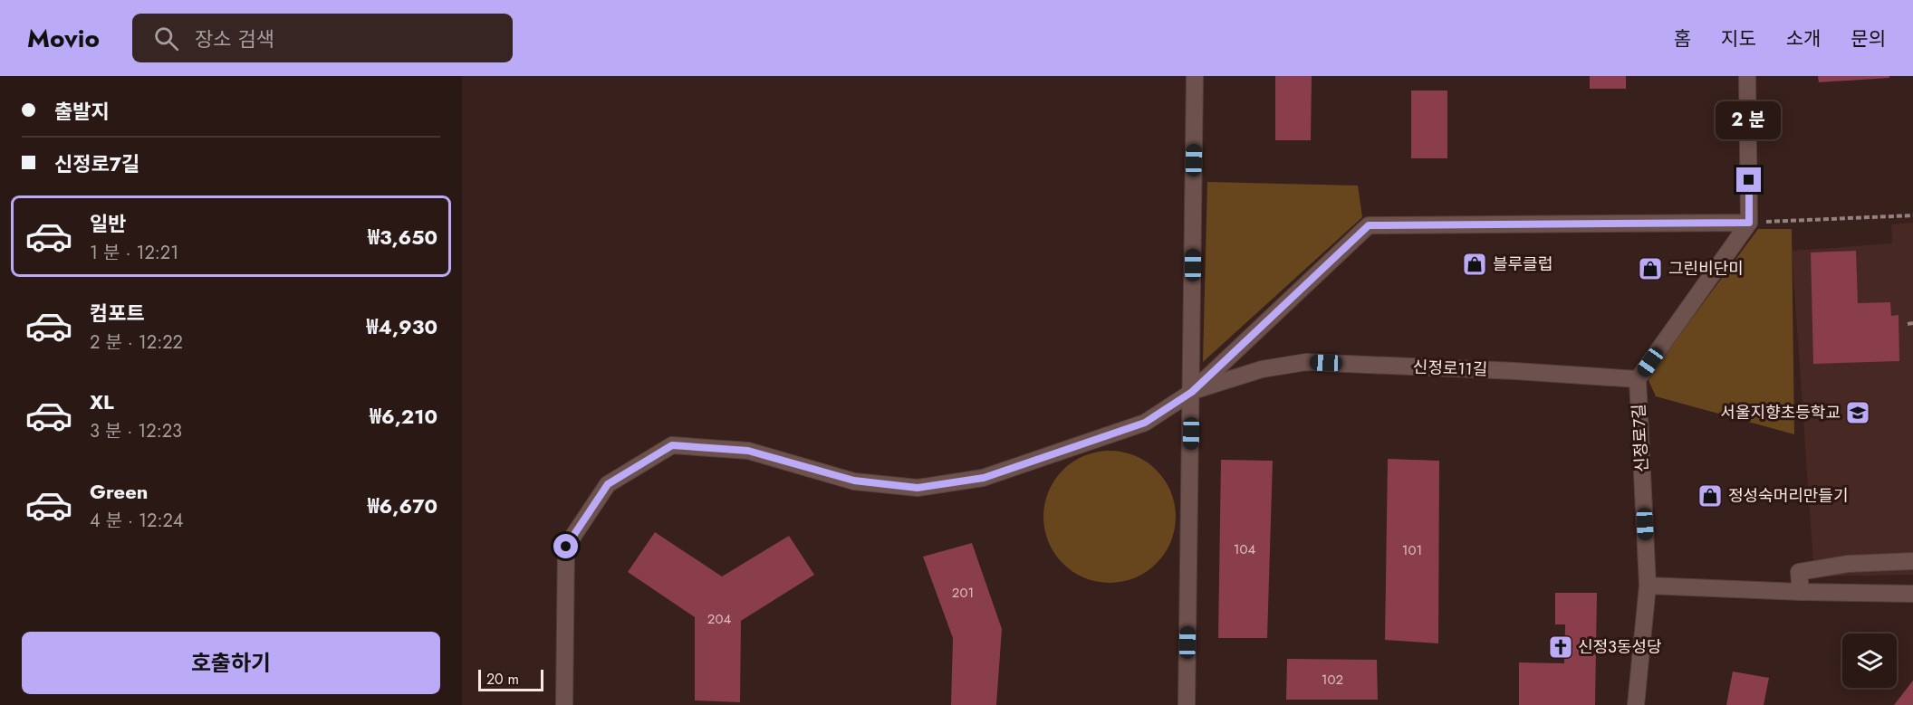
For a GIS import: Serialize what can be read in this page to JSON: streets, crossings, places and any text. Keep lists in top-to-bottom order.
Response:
{
  "streets": {
    "street": ["신정로11길", "신정로7길"]
  },
  "crossings": [
    ["신정로11길", "신정로7길"]
  ],
  "places": {
    "shop": ["블루클럽", "그린비단미", "정성숙머리만들기"],
    "school or university": ["서울지향초등학교"],
    "church": ["신정3동성당"]
  },
  "house_numbers": [
    "104",
    "101",
    "201",
    "204",
    "102"
  ],
  "scale_bar": "20 m",
  "page": {
    "header": "Movio",
    "search": "장소 검색",
    "nav": [
      "홈",
      "지도",
      "소개",
      "문의"
    ],
    "banner": ["출발지", "신정로7길"],
    "bubble": "2 분",
    "list": [
      {
        "name": "일반",
        "note": "1 분 · 12:21",
        "value": "₩3,650"
      },
      {
        "name": "컴포트",
        "note": "2 분 · 12:22",
        "value": "₩4,930"
      },
      {
        "name": "XL",
        "note": "3 분 · 12:23",
        "value": "₩6,210"
      },
      {
        "name": "Green",
        "note": "4 분 · 12:24",
        "value": "₩6,670"
      }
    ],
    "buttons": "호출하기",
    "scale": "20 m"
  }
}
